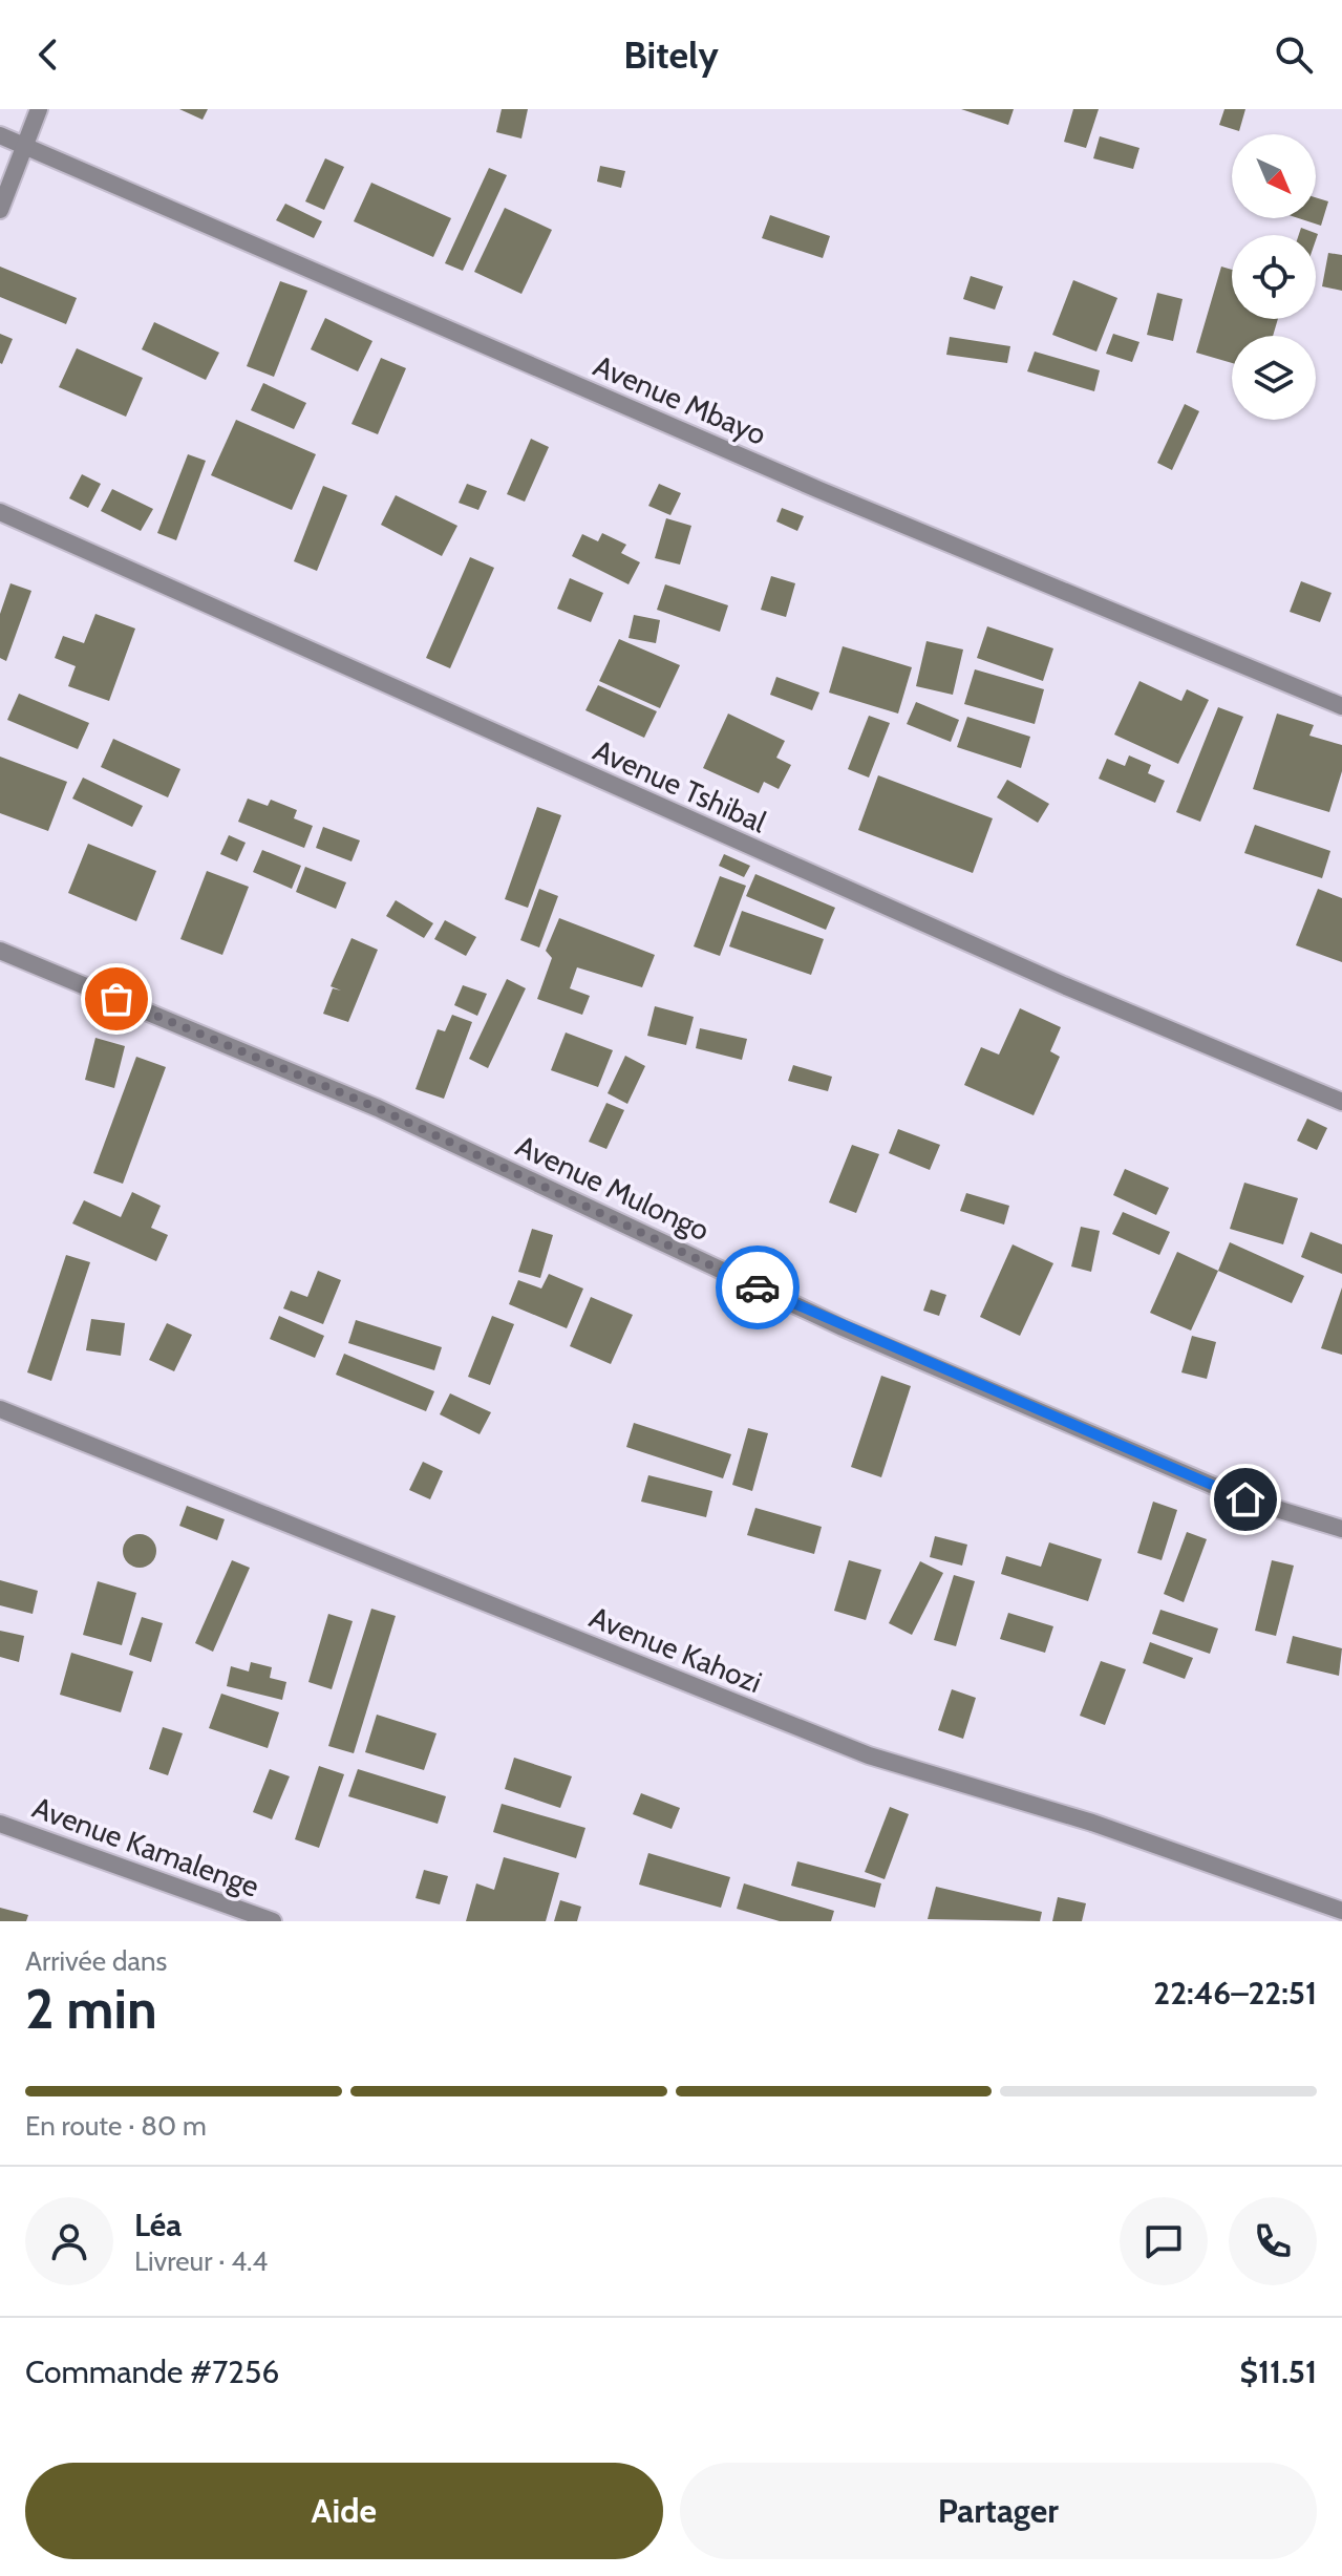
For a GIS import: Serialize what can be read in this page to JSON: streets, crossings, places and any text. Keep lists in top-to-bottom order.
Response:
{
  "streets": {
    "street": [
      "Avenue Mbayo",
      "Avenue Tshibal",
      "Avenue Mulongo",
      "Avenue Kahozi",
      "Avenue Kamalenge"
    ]
  },
  "north": "bottom right",
  "page": {
    "header": "Bitely",
    "heading": ["2 min", "Arrivée dans", "22:46–22:51"],
    "panel": [
      "Léa",
      "Livreur · 4.4",
      "Commande #7256",
      "$11.51"
    ],
    "bar": "En route · 80 m",
    "buttons": ["Aide", "Partager"]
  }
}
